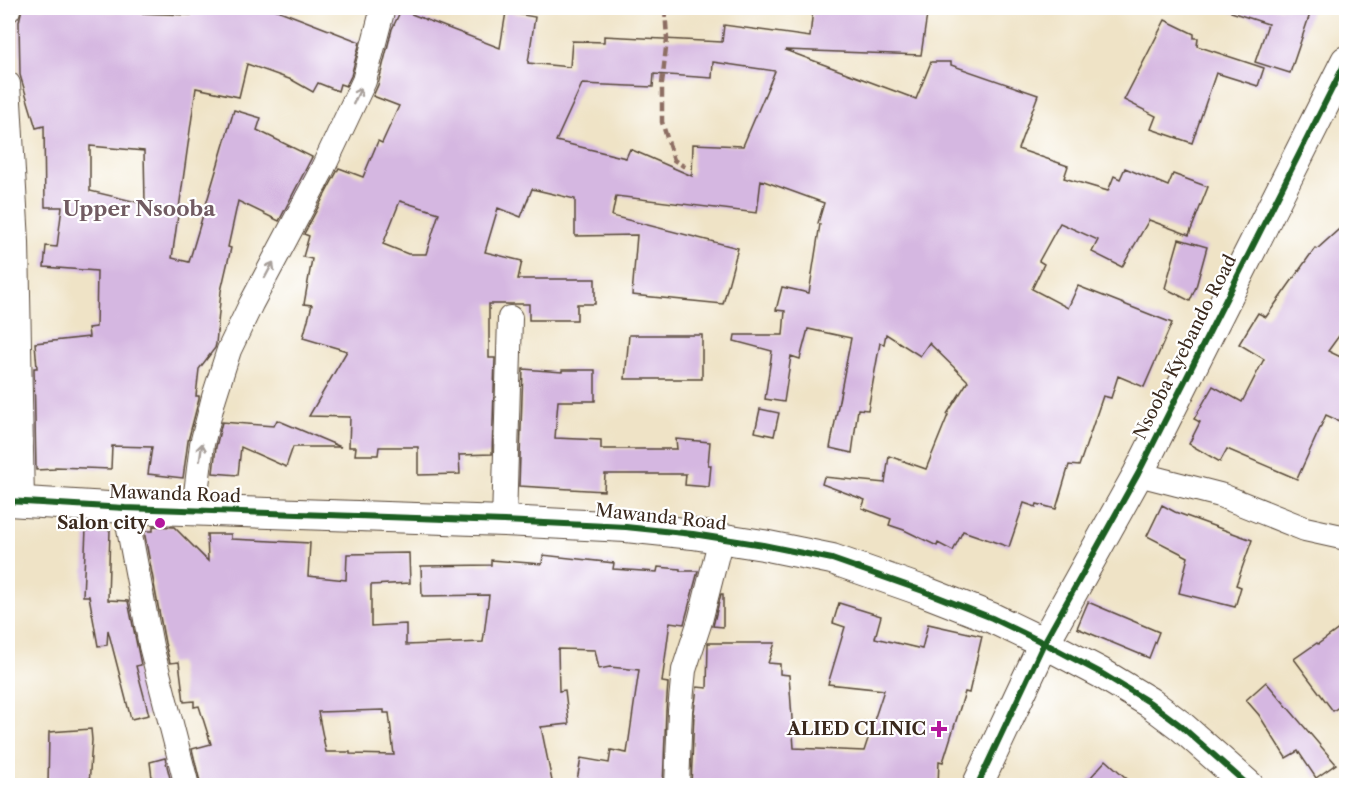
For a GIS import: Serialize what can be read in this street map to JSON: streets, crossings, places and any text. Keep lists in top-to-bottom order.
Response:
{
  "streets": {
    "street": ["Nsooba Kyebando Road", "Mawanda Road"]
  },
  "crossings": [
    ["Nsooba Kyebando Road", "Mawanda Road"]
  ],
  "districts": ["Upper Nsooba"],
  "places": {
    "other": ["Salon city"],
    "health": ["ALIED CLINIC"]
  }
}
